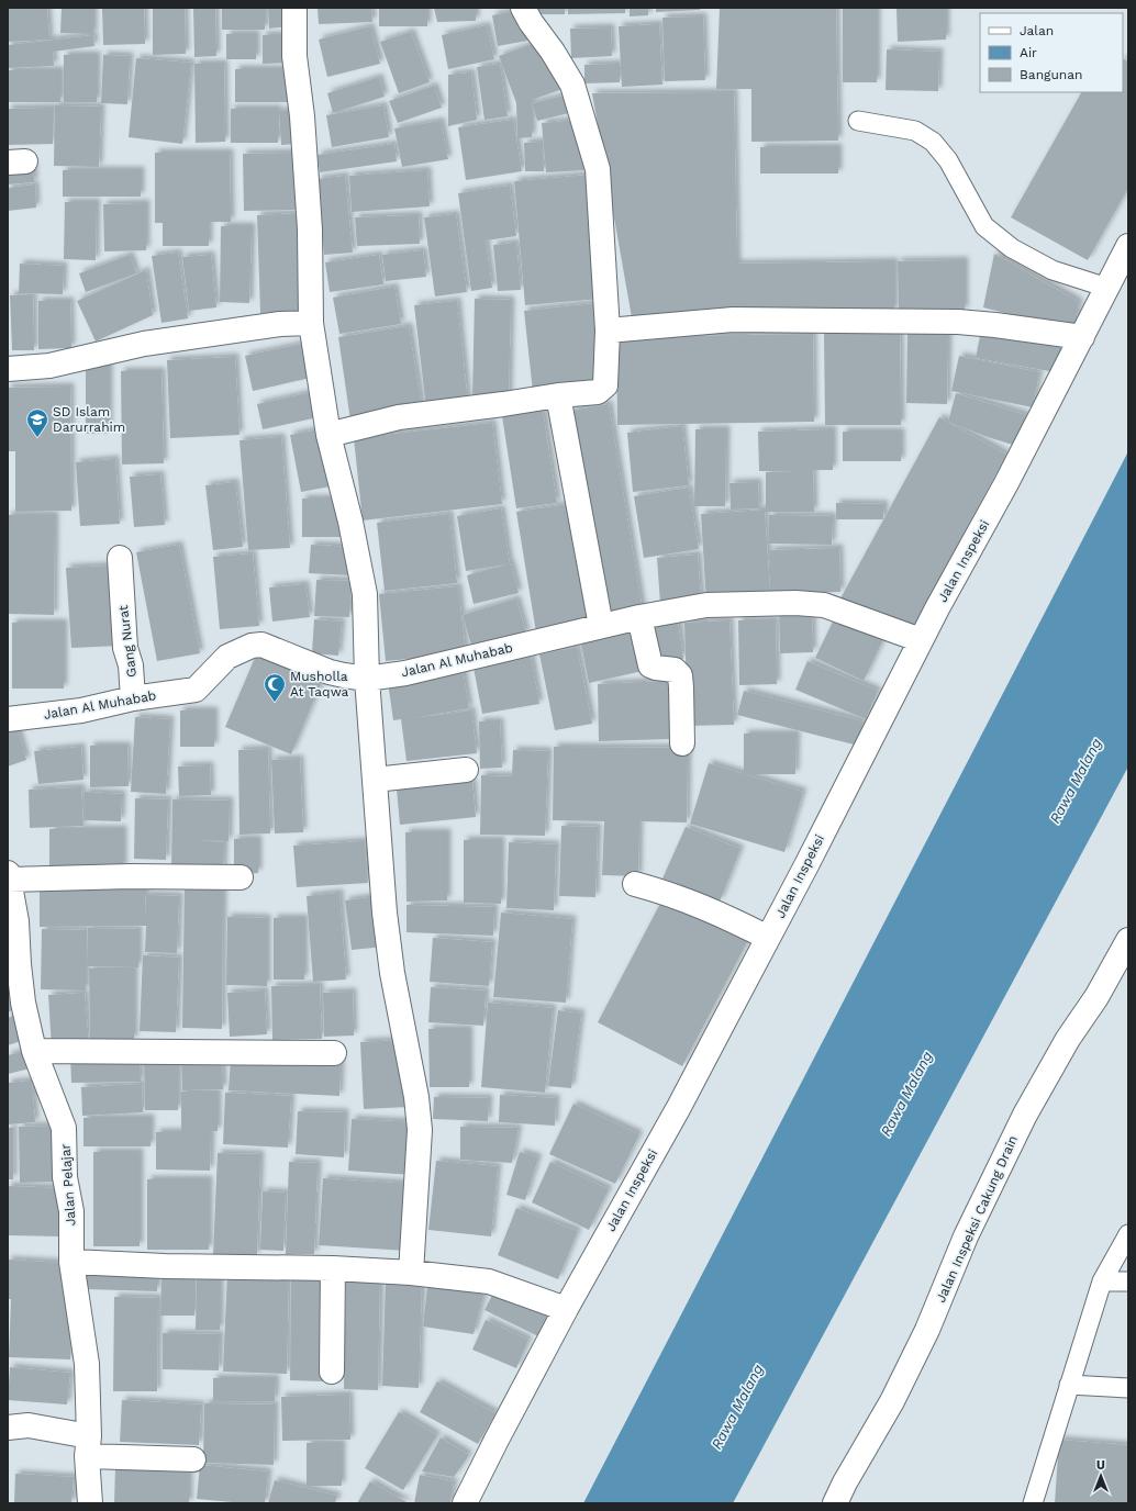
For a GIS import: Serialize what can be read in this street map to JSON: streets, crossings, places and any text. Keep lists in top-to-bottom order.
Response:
{
  "streets": {
    "street": [
      "Jalan Inspeksi",
      "Gang Nurat",
      "Jalan Al Muhabab",
      "Jalan Pelajar",
      "Jalan Inspeksi Cakung Drain"
    ]
  },
  "crossings": [
    ["Jalan Inspeksi", "Jalan Al Muhabab"],
    ["Gang Nurat", "Jalan Al Muhabab"]
  ],
  "water": ["Rawa Malang"],
  "places": {
    "school or university": ["SD Islam Darurrahim"],
    "mosque": ["Musholla At Taqwa"]
  },
  "legend": ["Jalan", "Air", "Bangunan"],
  "north": "top"
}
